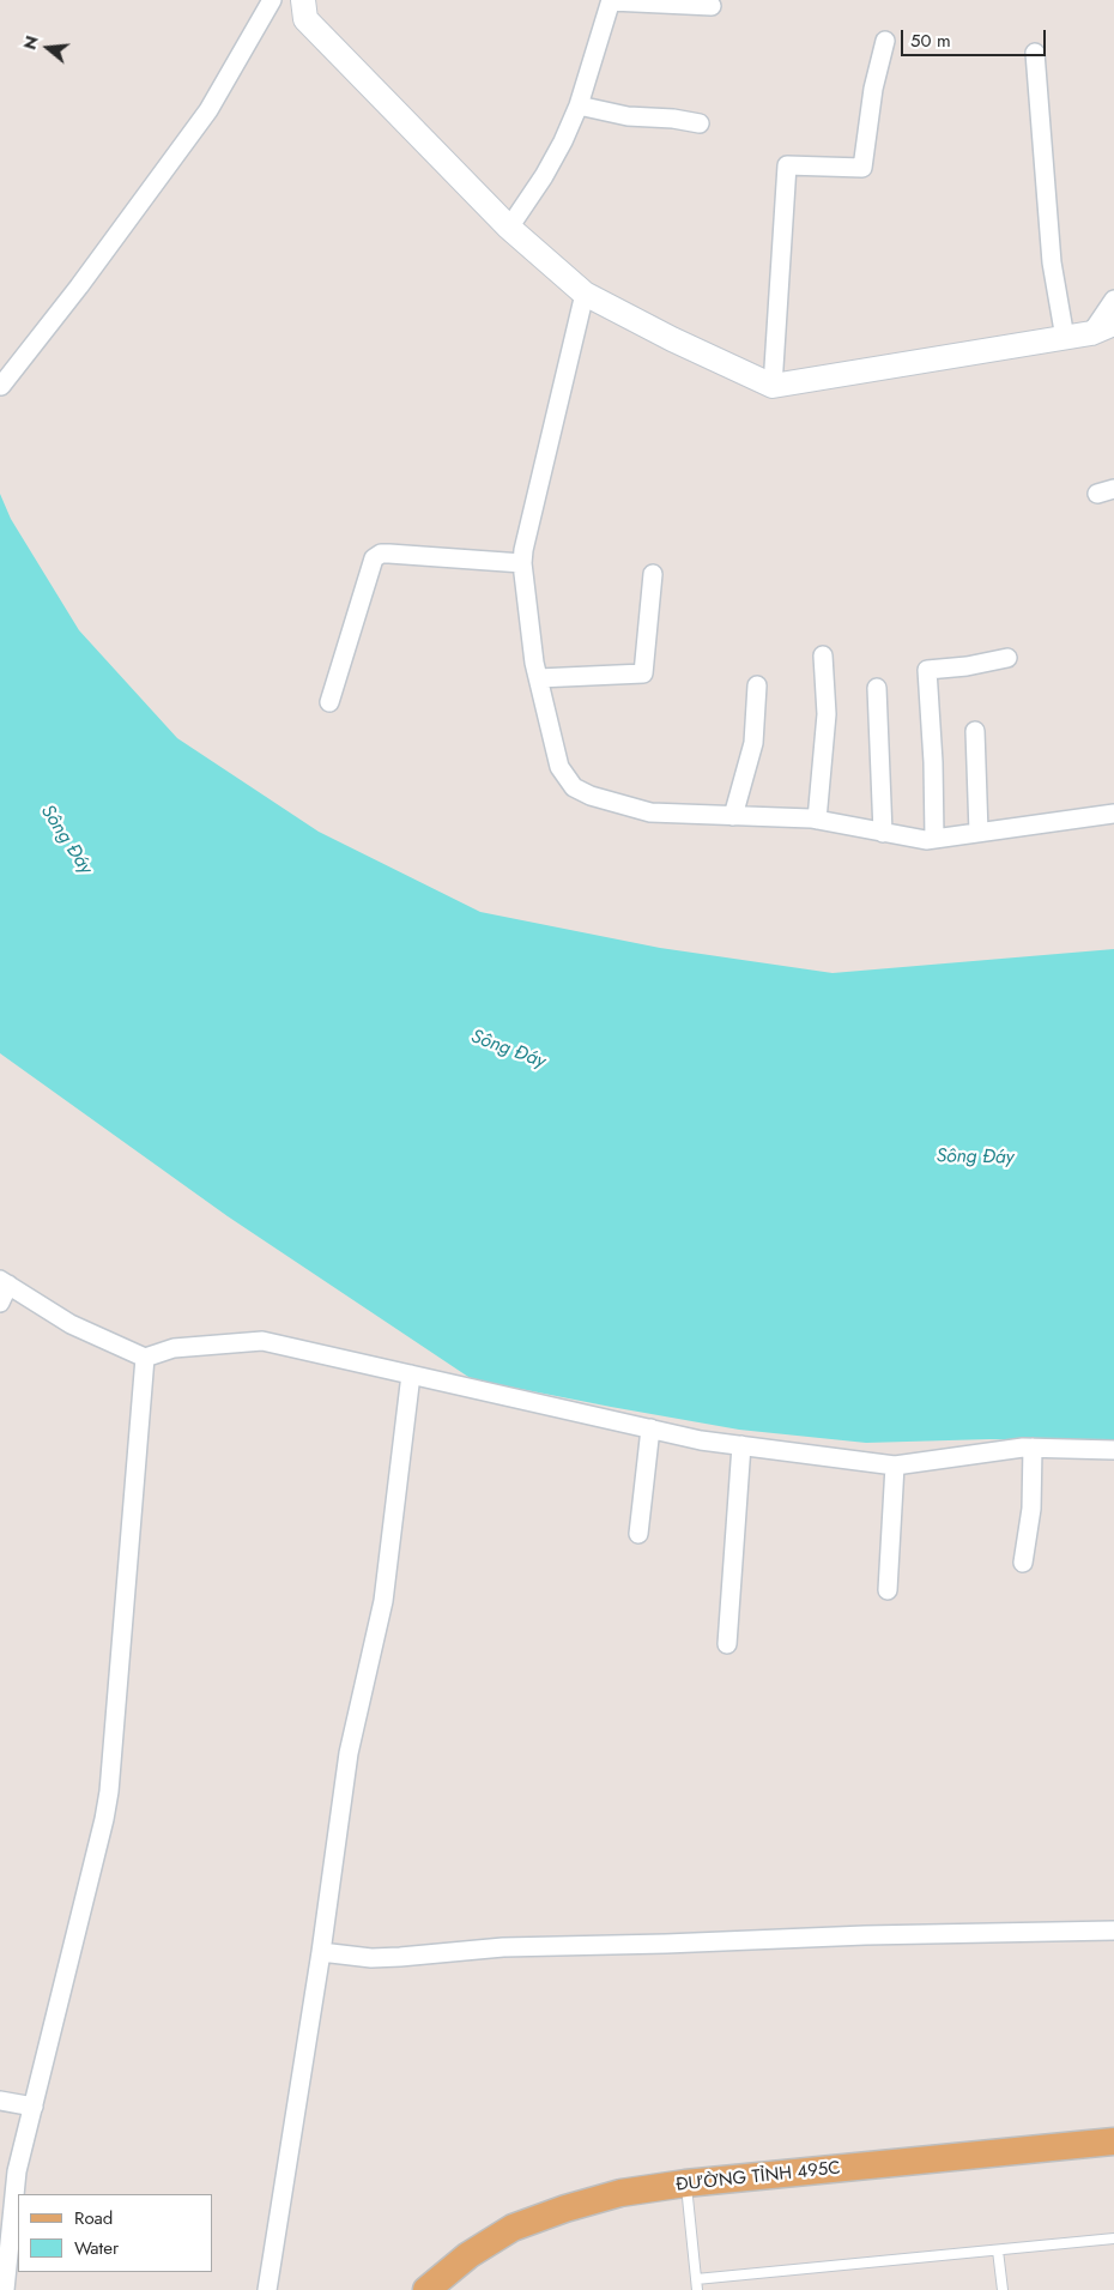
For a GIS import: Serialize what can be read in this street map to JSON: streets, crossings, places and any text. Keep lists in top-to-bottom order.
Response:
{
  "streets": {
    "main road": ["ĐƯỜNG TỈNH 495C"]
  },
  "water": ["Sông Đáy"],
  "legend": ["Road", "Water"],
  "scale_bar": "50 m",
  "north": "left"
}
